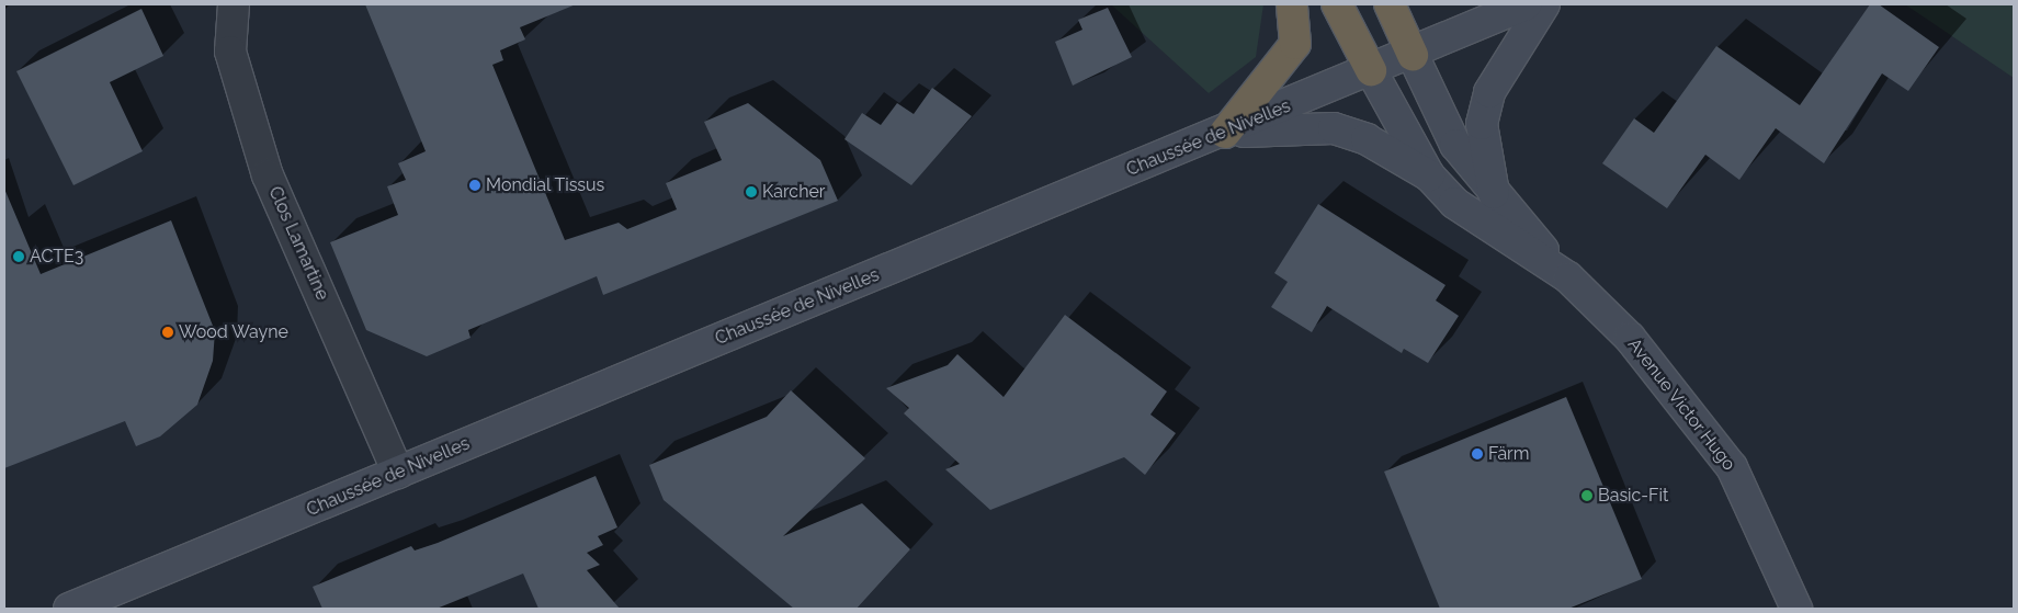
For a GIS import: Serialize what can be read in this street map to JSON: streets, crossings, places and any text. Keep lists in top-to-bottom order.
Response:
{
  "streets": {
    "main road": ["Chaussée de Nivelles", "Avenue Victor Hugo"],
    "street": ["Clos Lamartine"]
  },
  "crossings": [
    ["Chaussée de Nivelles", "Clos Lamartine"],
    ["Chaussée de Nivelles", "Avenue Victor Hugo"]
  ],
  "places": [
    "Mondial Tissus",
    "Karcher",
    "ACTE3",
    "Wood Wayne",
    "Färm",
    "Basic-Fit"
  ]
}
